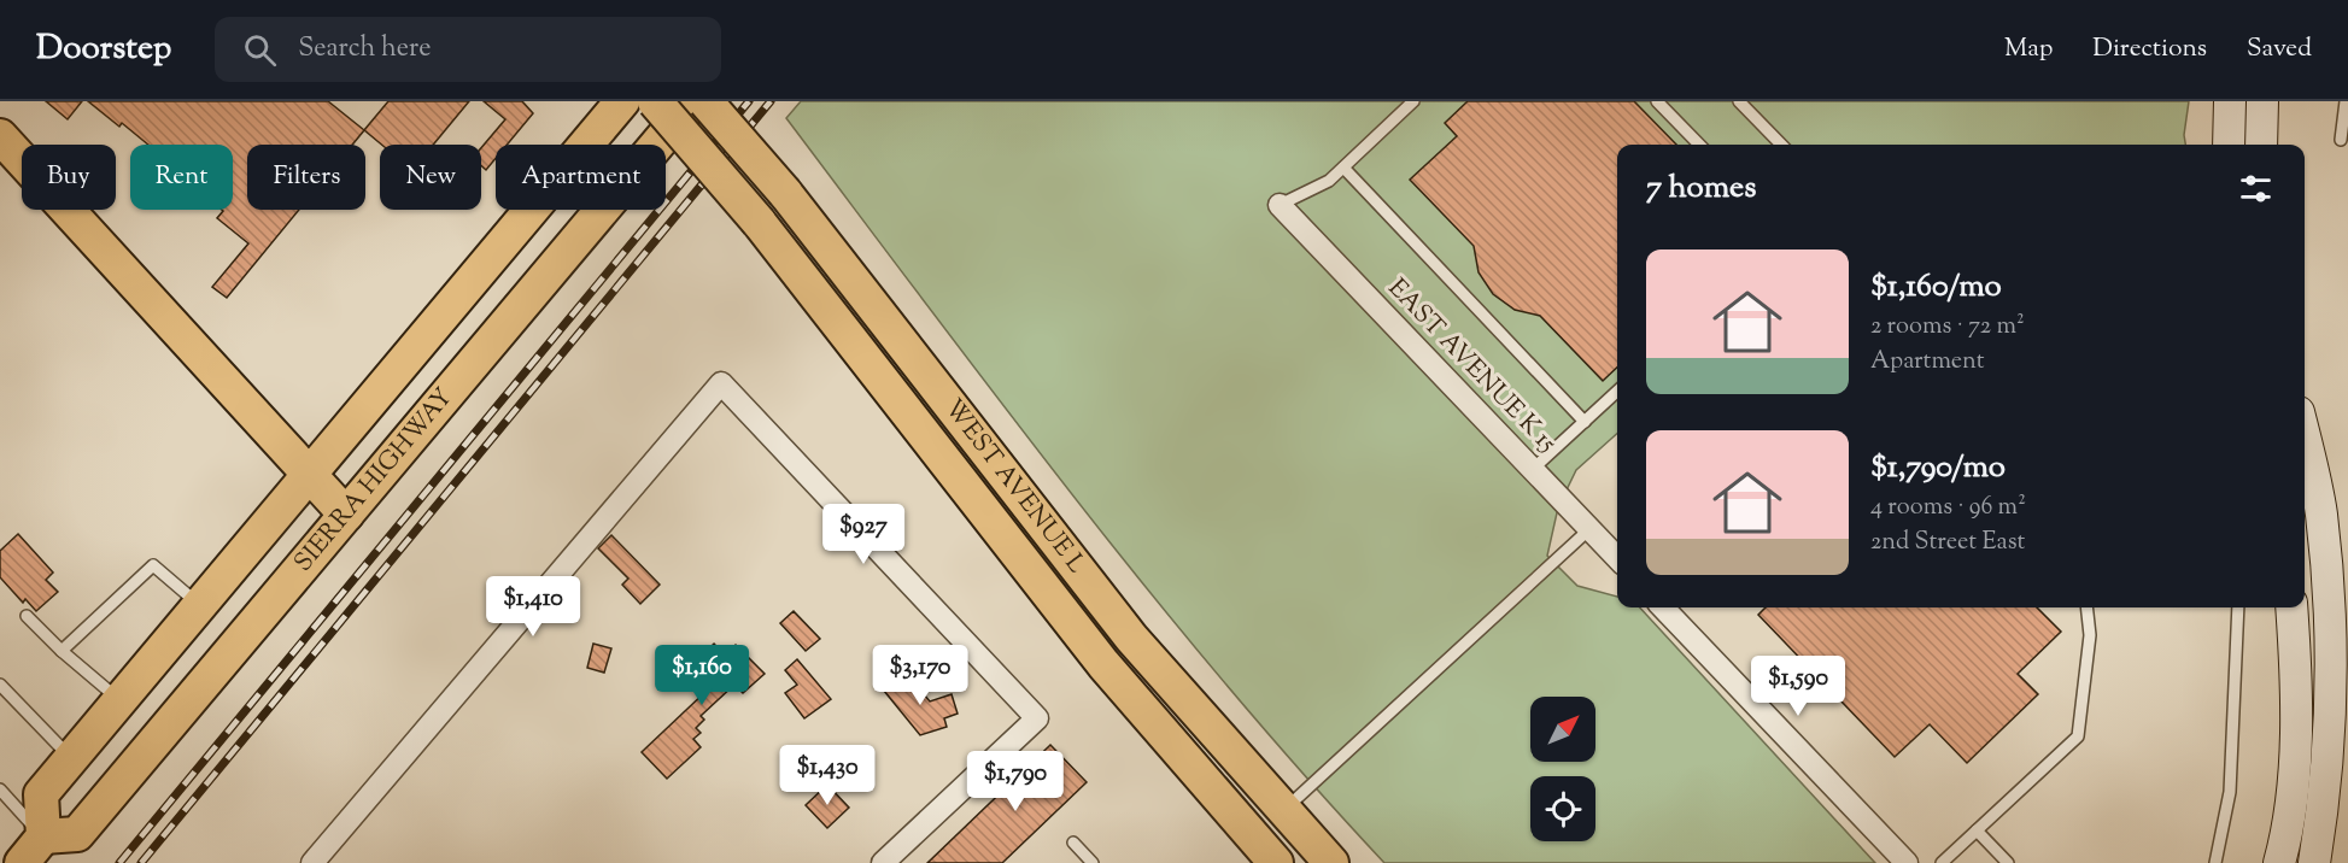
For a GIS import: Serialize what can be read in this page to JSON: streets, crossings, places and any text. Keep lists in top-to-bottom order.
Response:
{
  "streets": {
    "main road": ["SIERRA HIGHWAY", "WEST AVENUE L"],
    "street": ["EAST AVENUE K 15"]
  },
  "north": "top right",
  "page": {
    "header": "Doorstep",
    "search": "Search here",
    "nav": ["Map", "Directions", "Saved"],
    "chip": [
      "Buy",
      "Rent",
      "Filters",
      "New",
      "Apartment"
    ],
    "heading": "7 homes",
    "list": [
      {
        "name": "$1,160/mo",
        "note": "2 rooms · 72 m² · Apartment"
      },
      {
        "name": "$1,790/mo",
        "note": "4 rooms · 96 m² · 2nd Street East"
      }
    ],
    "price": [
      "$927",
      "$1,410",
      "$1,160",
      "$3,170",
      "$1,590",
      "$1,430",
      "$1,790"
    ]
  }
}
